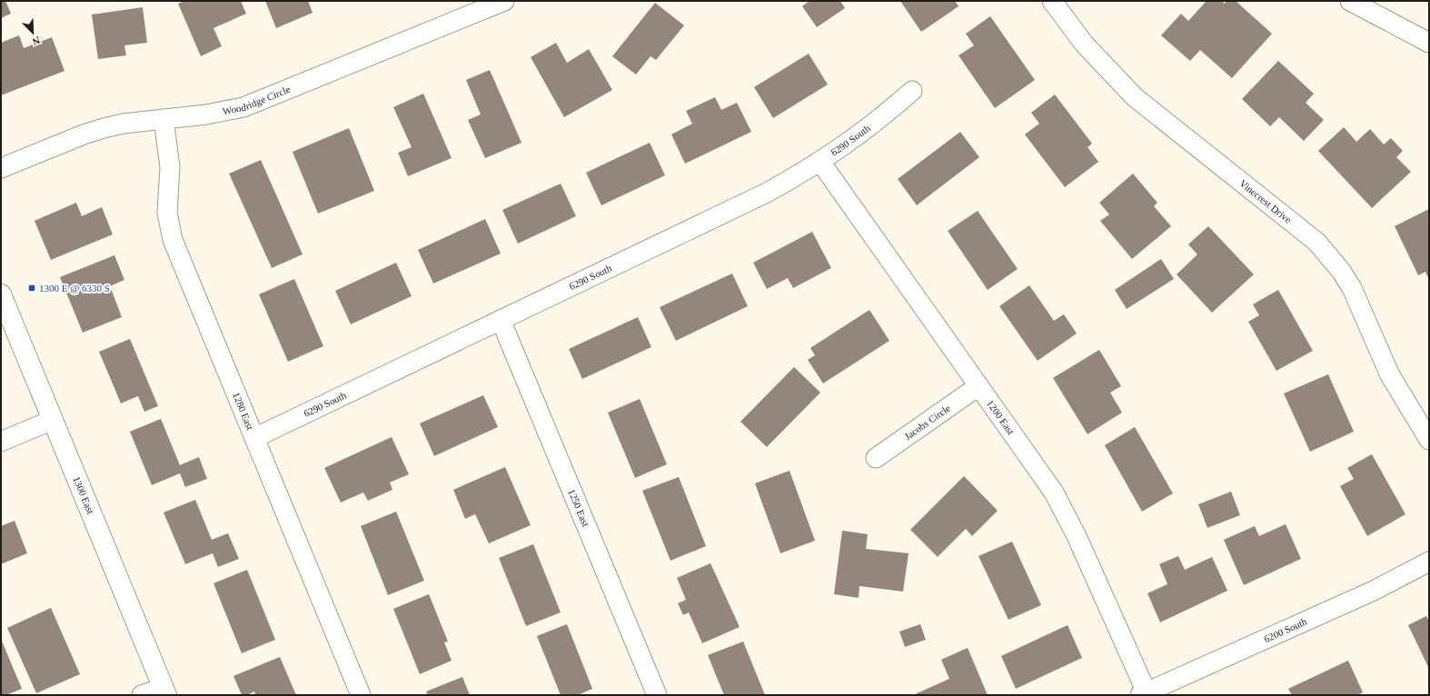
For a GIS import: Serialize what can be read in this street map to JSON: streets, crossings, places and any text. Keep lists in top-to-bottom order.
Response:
{
  "streets": {
    "main road": ["1300 East"],
    "street": [
      "Woodridge Circle",
      "6290 South",
      "Vinecrest Drive",
      "1280 East",
      "1200 East",
      "Jacobs Circle",
      "1250 East",
      "6200 South"
    ]
  },
  "crossings": [
    ["Woodridge Circle", "1280 East"],
    ["6290 South", "1280 East"],
    ["6290 South", "1200 East"],
    ["6290 South", "1250 East"],
    ["1200 East", "Jacobs Circle"],
    ["1200 East", "6200 South"]
  ],
  "places": {
    "transit": ["1300 E @ 6330 S"]
  },
  "north": "bottom right"
}
